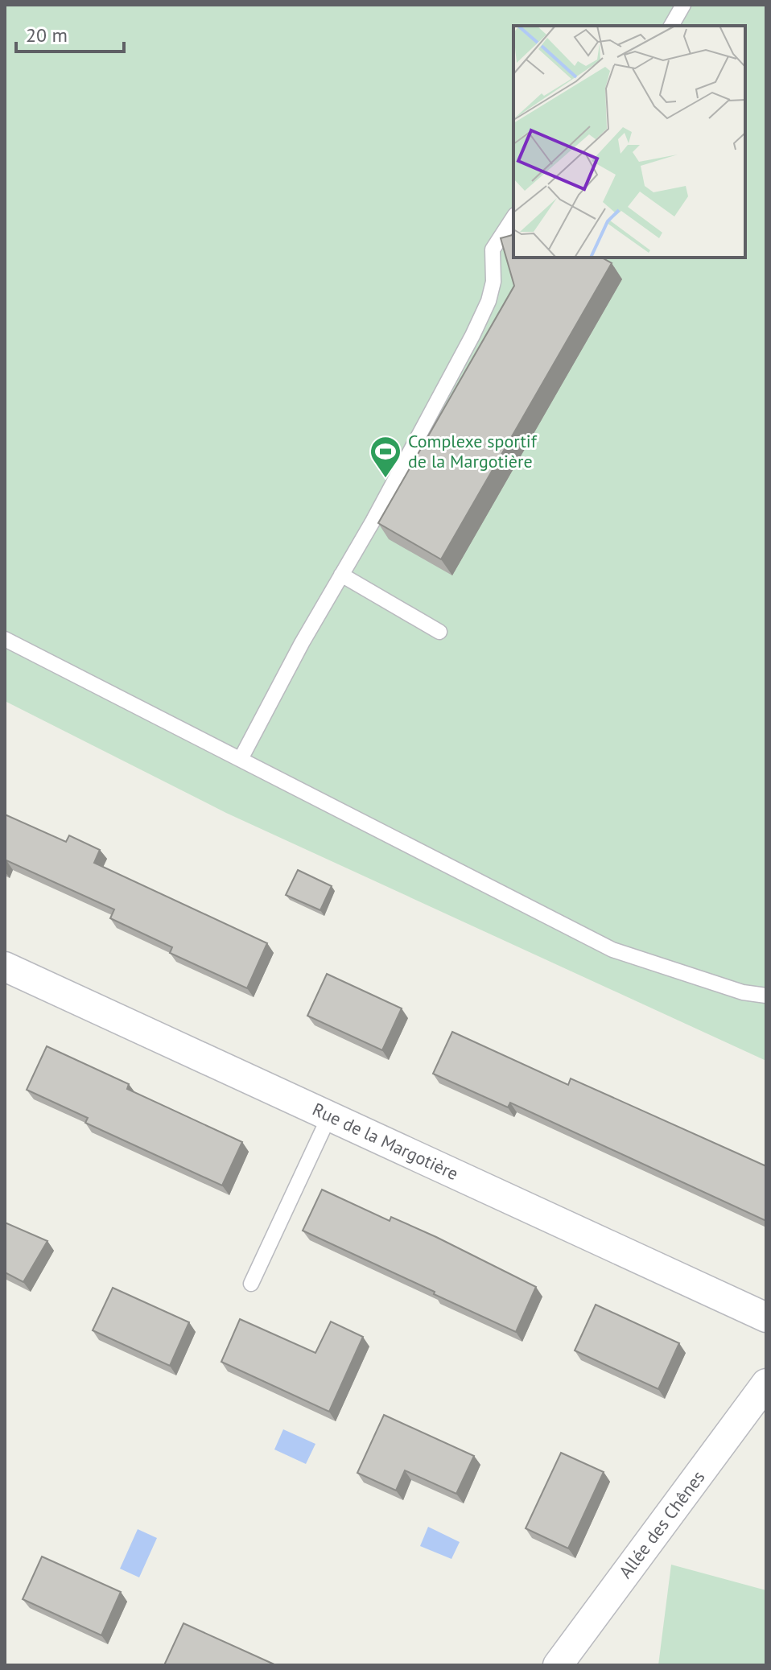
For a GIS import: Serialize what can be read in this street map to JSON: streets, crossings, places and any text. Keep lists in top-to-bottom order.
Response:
{
  "streets": {
    "street": ["Rue de la Margotière", "Allée des Chênes"]
  },
  "places": {
    "sports": ["Complexe sportif de la Margotière"]
  },
  "scale_bar": "20 m"
}
